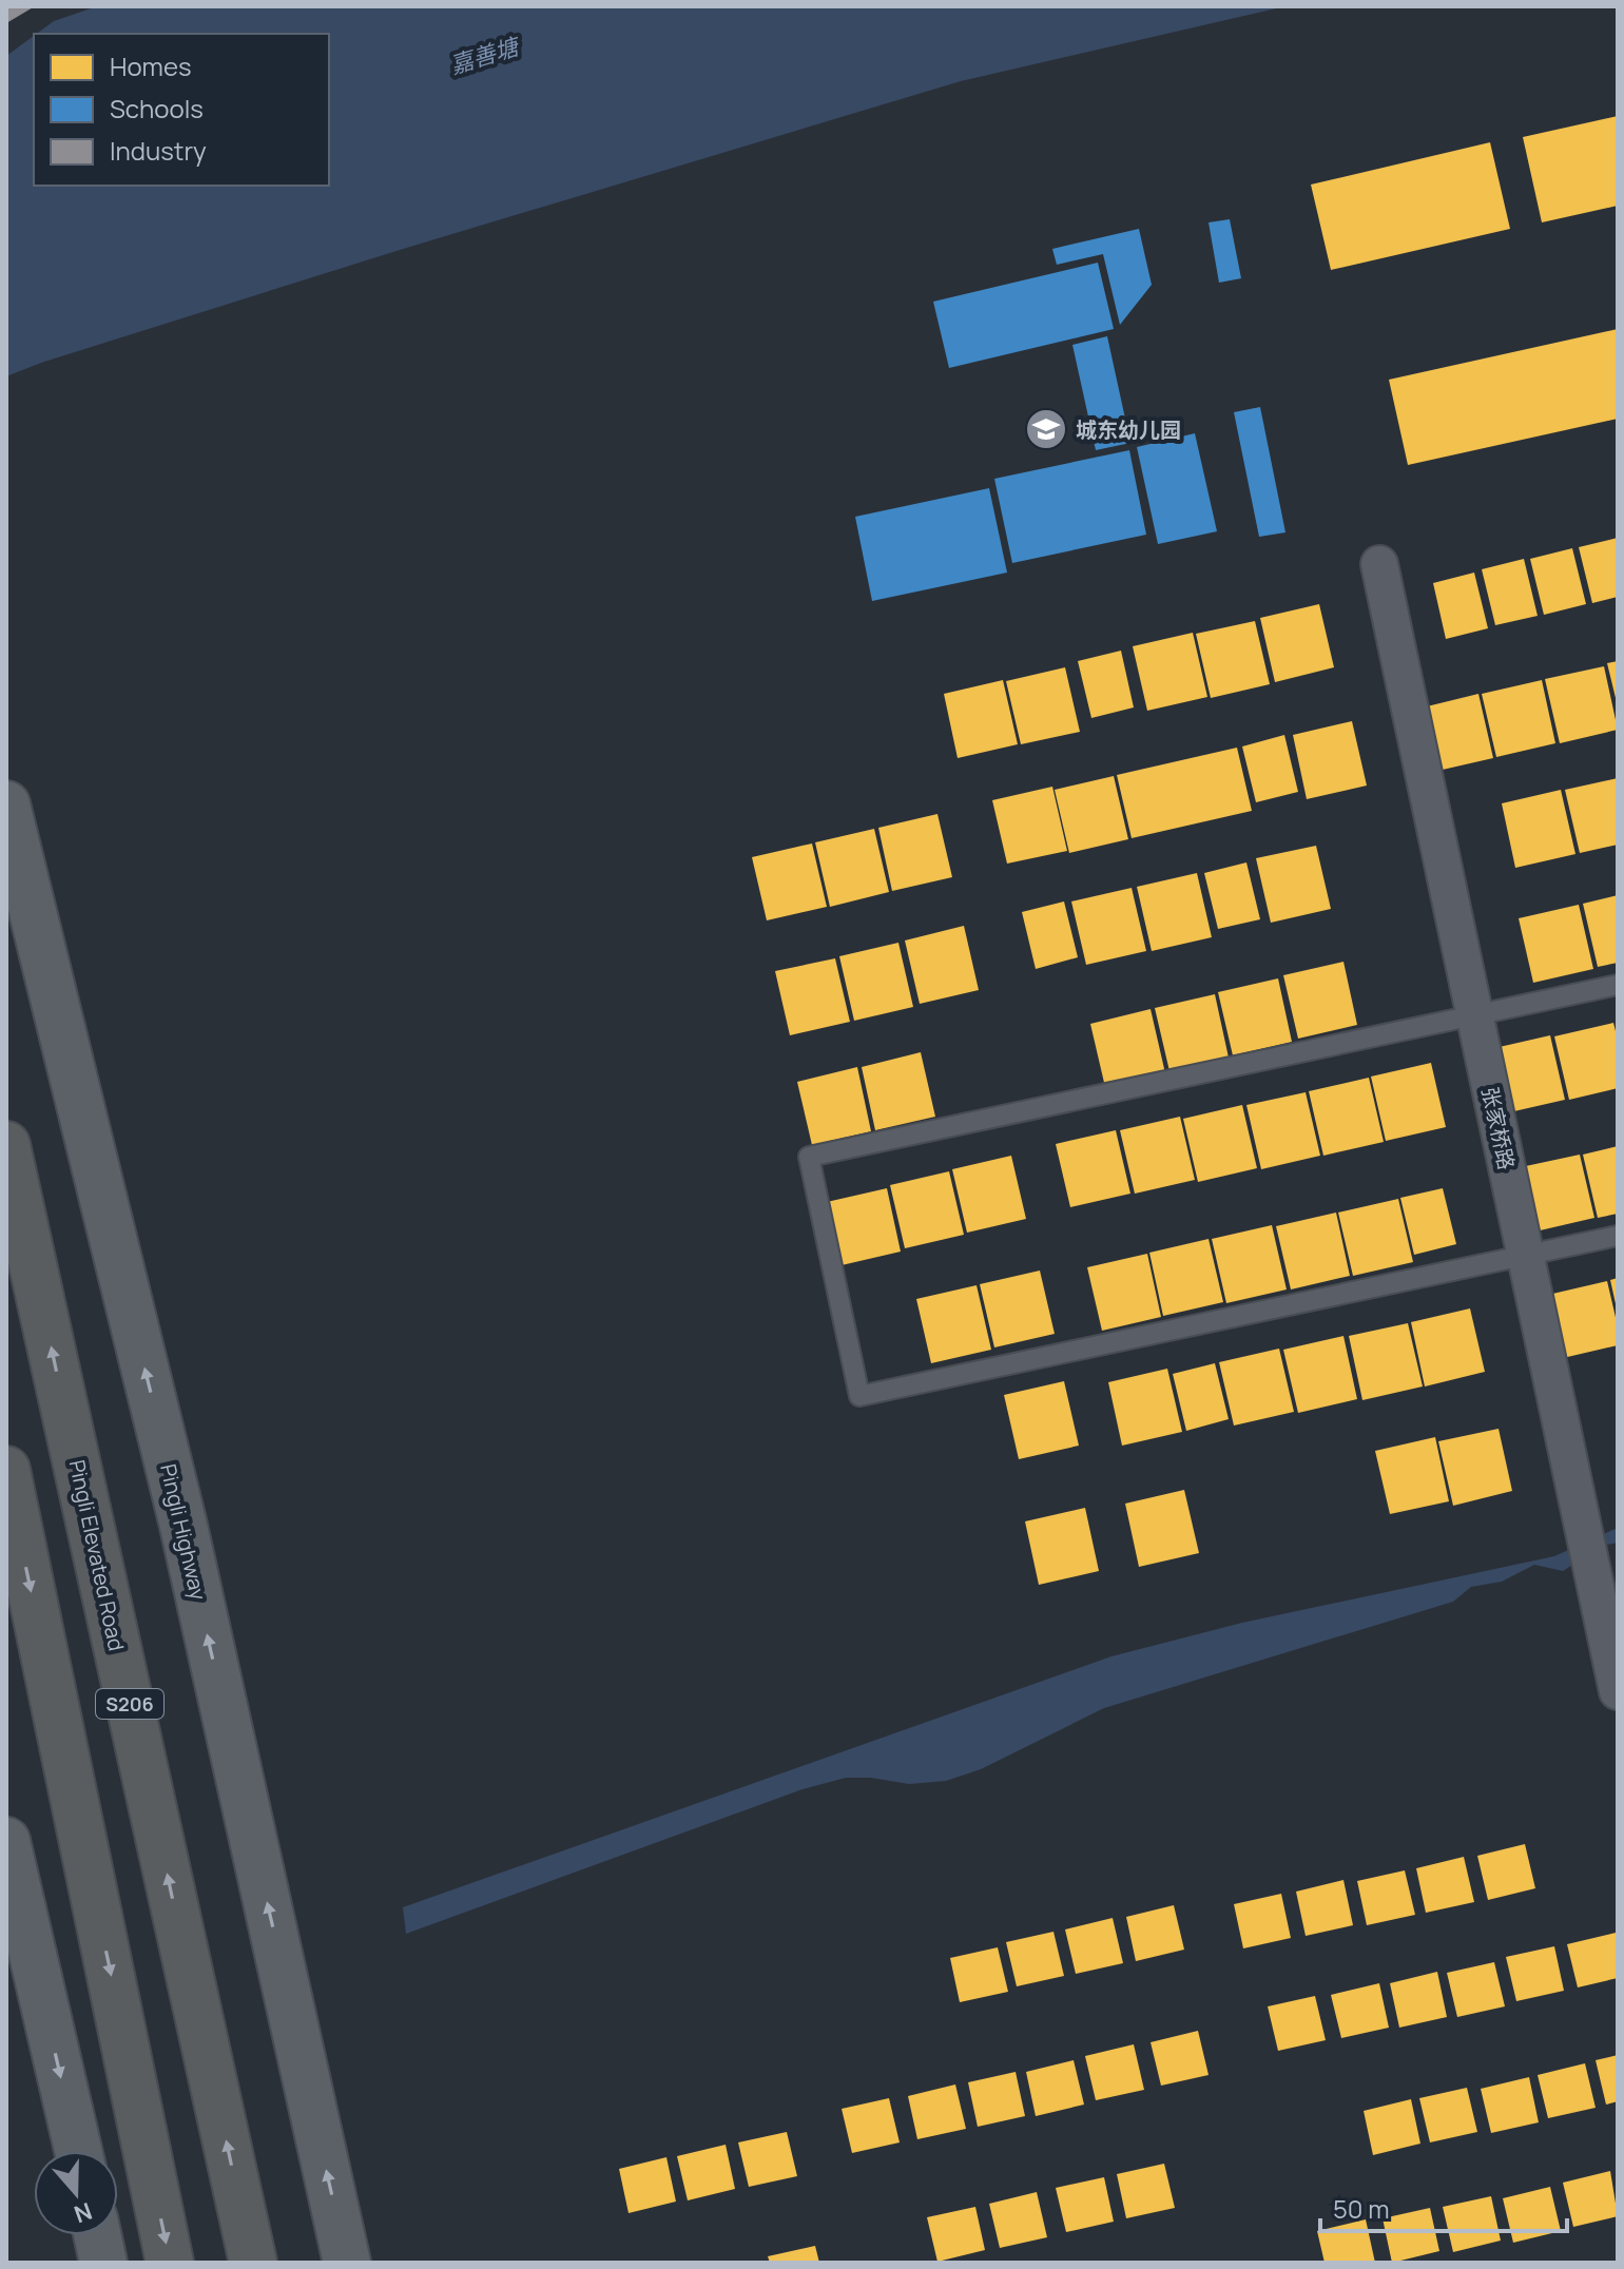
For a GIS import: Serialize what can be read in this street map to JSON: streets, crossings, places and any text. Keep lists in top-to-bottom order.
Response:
{
  "streets": {
    "highway": ["Pingli Elevated Road", "S206"],
    "main road": ["Pingli Highway"],
    "street": ["张家桥路"]
  },
  "one_way": ["Pingli Highway"],
  "water": ["嘉善塘"],
  "places": {
    "school or university": ["城东幼儿园"]
  },
  "legend": ["Homes", "Schools", "Industry"],
  "scale_bar": "50 m",
  "north": "bottom"
}
